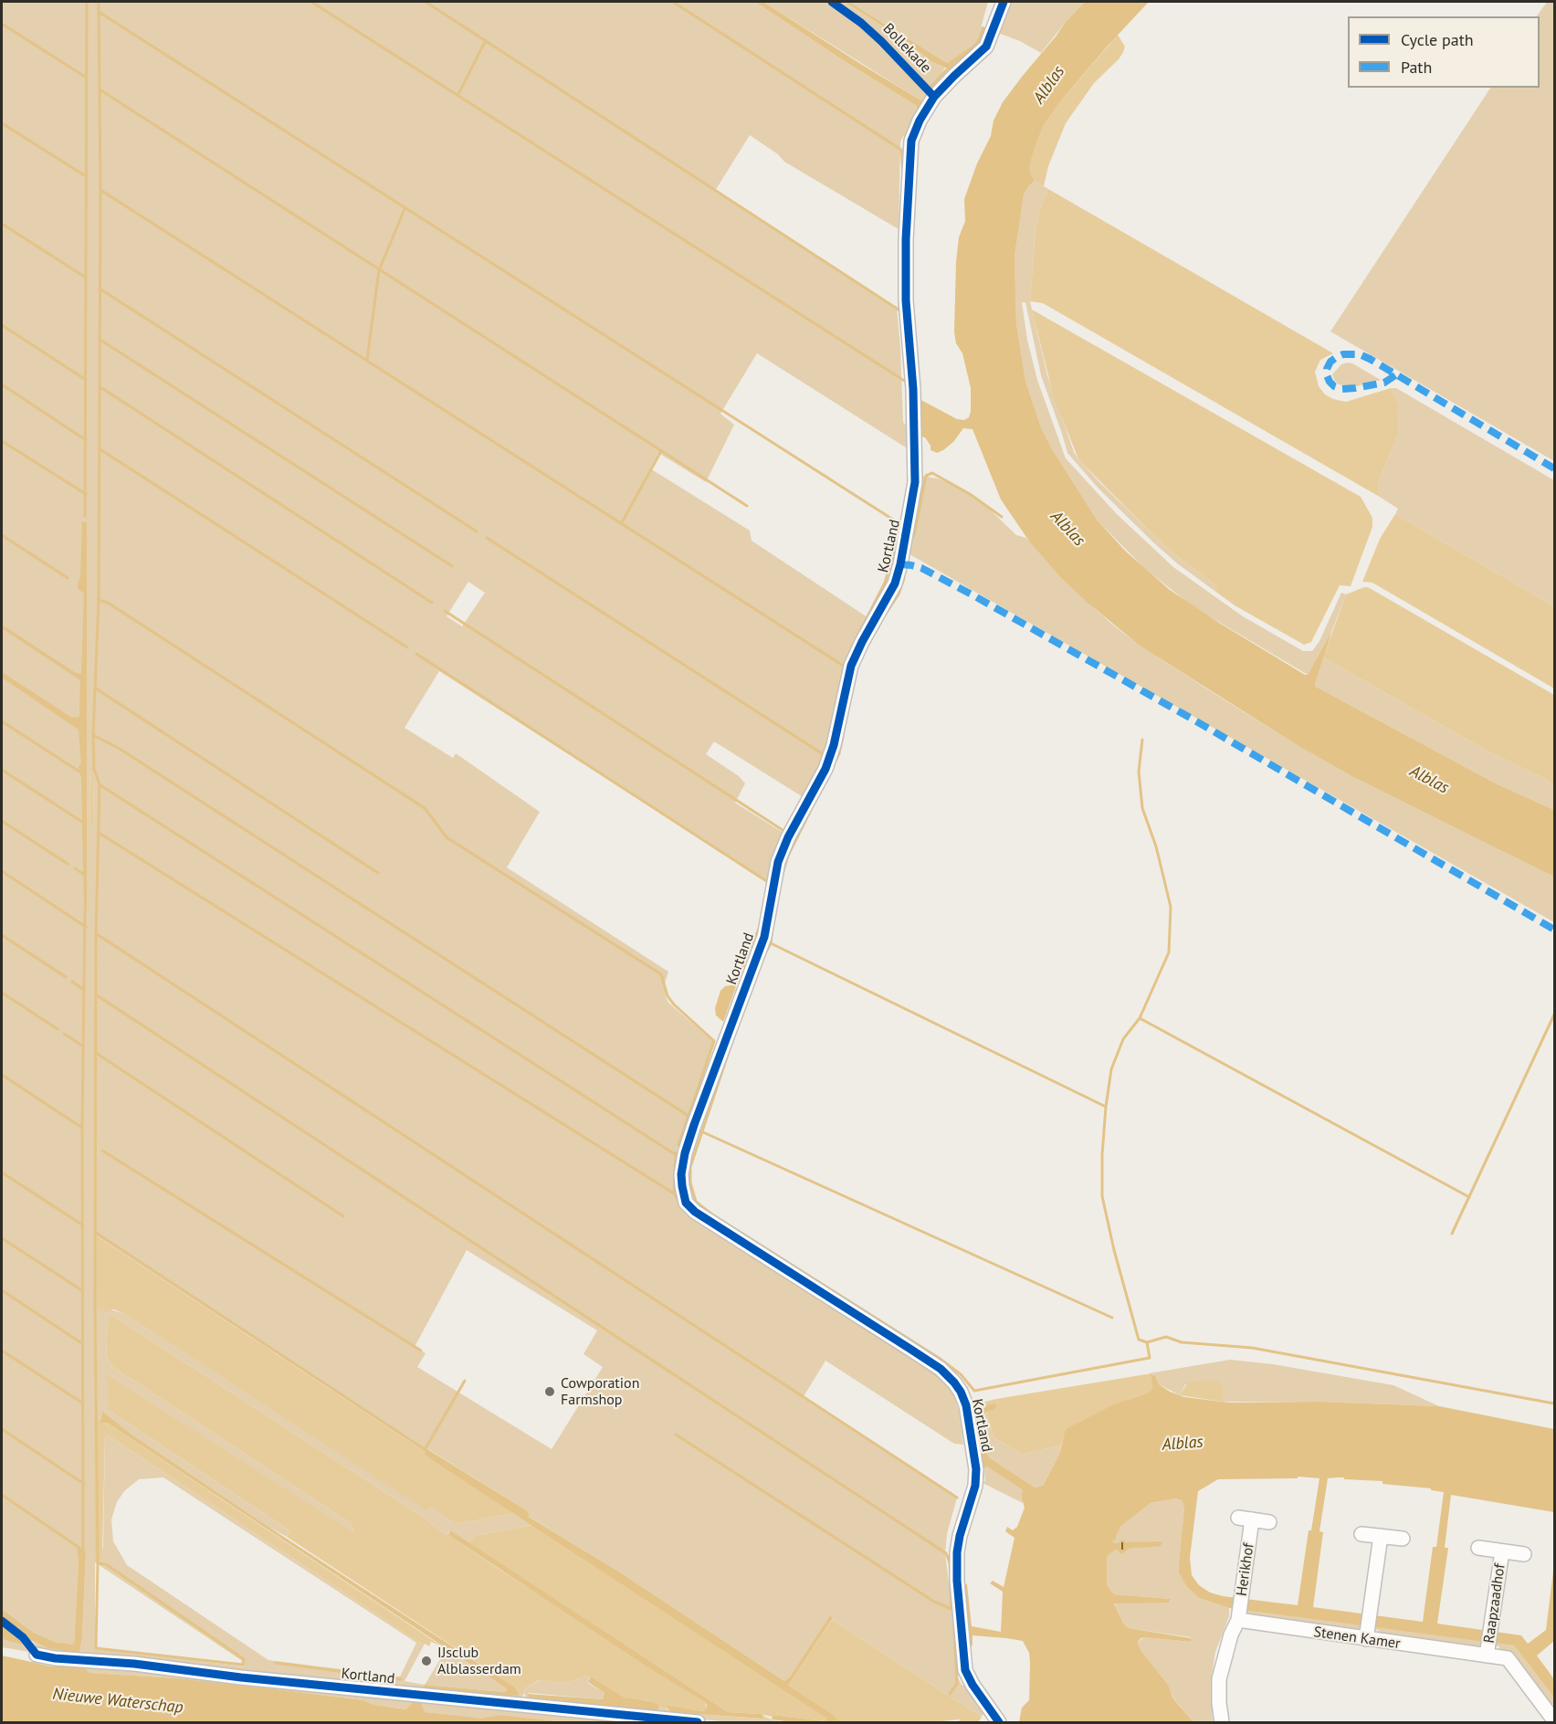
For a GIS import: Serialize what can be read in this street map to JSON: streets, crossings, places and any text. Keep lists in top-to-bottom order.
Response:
{
  "streets": {
    "street": [
      "Kortland",
      "Herikhof",
      "Raapzaadhof",
      "Stenen Kamer"
    ],
    "cycle path": ["Bollekade"]
  },
  "crossings": [
    ["Herikhof", "Stenen Kamer"],
    ["Raapzaadhof", "Stenen Kamer"]
  ],
  "water": ["Alblas", "Nieuwe Waterschap"],
  "places": ["Cowporation Farmshop", "IJsclub Alblasserdam"],
  "legend": ["Cycle path", "Path"]
}
